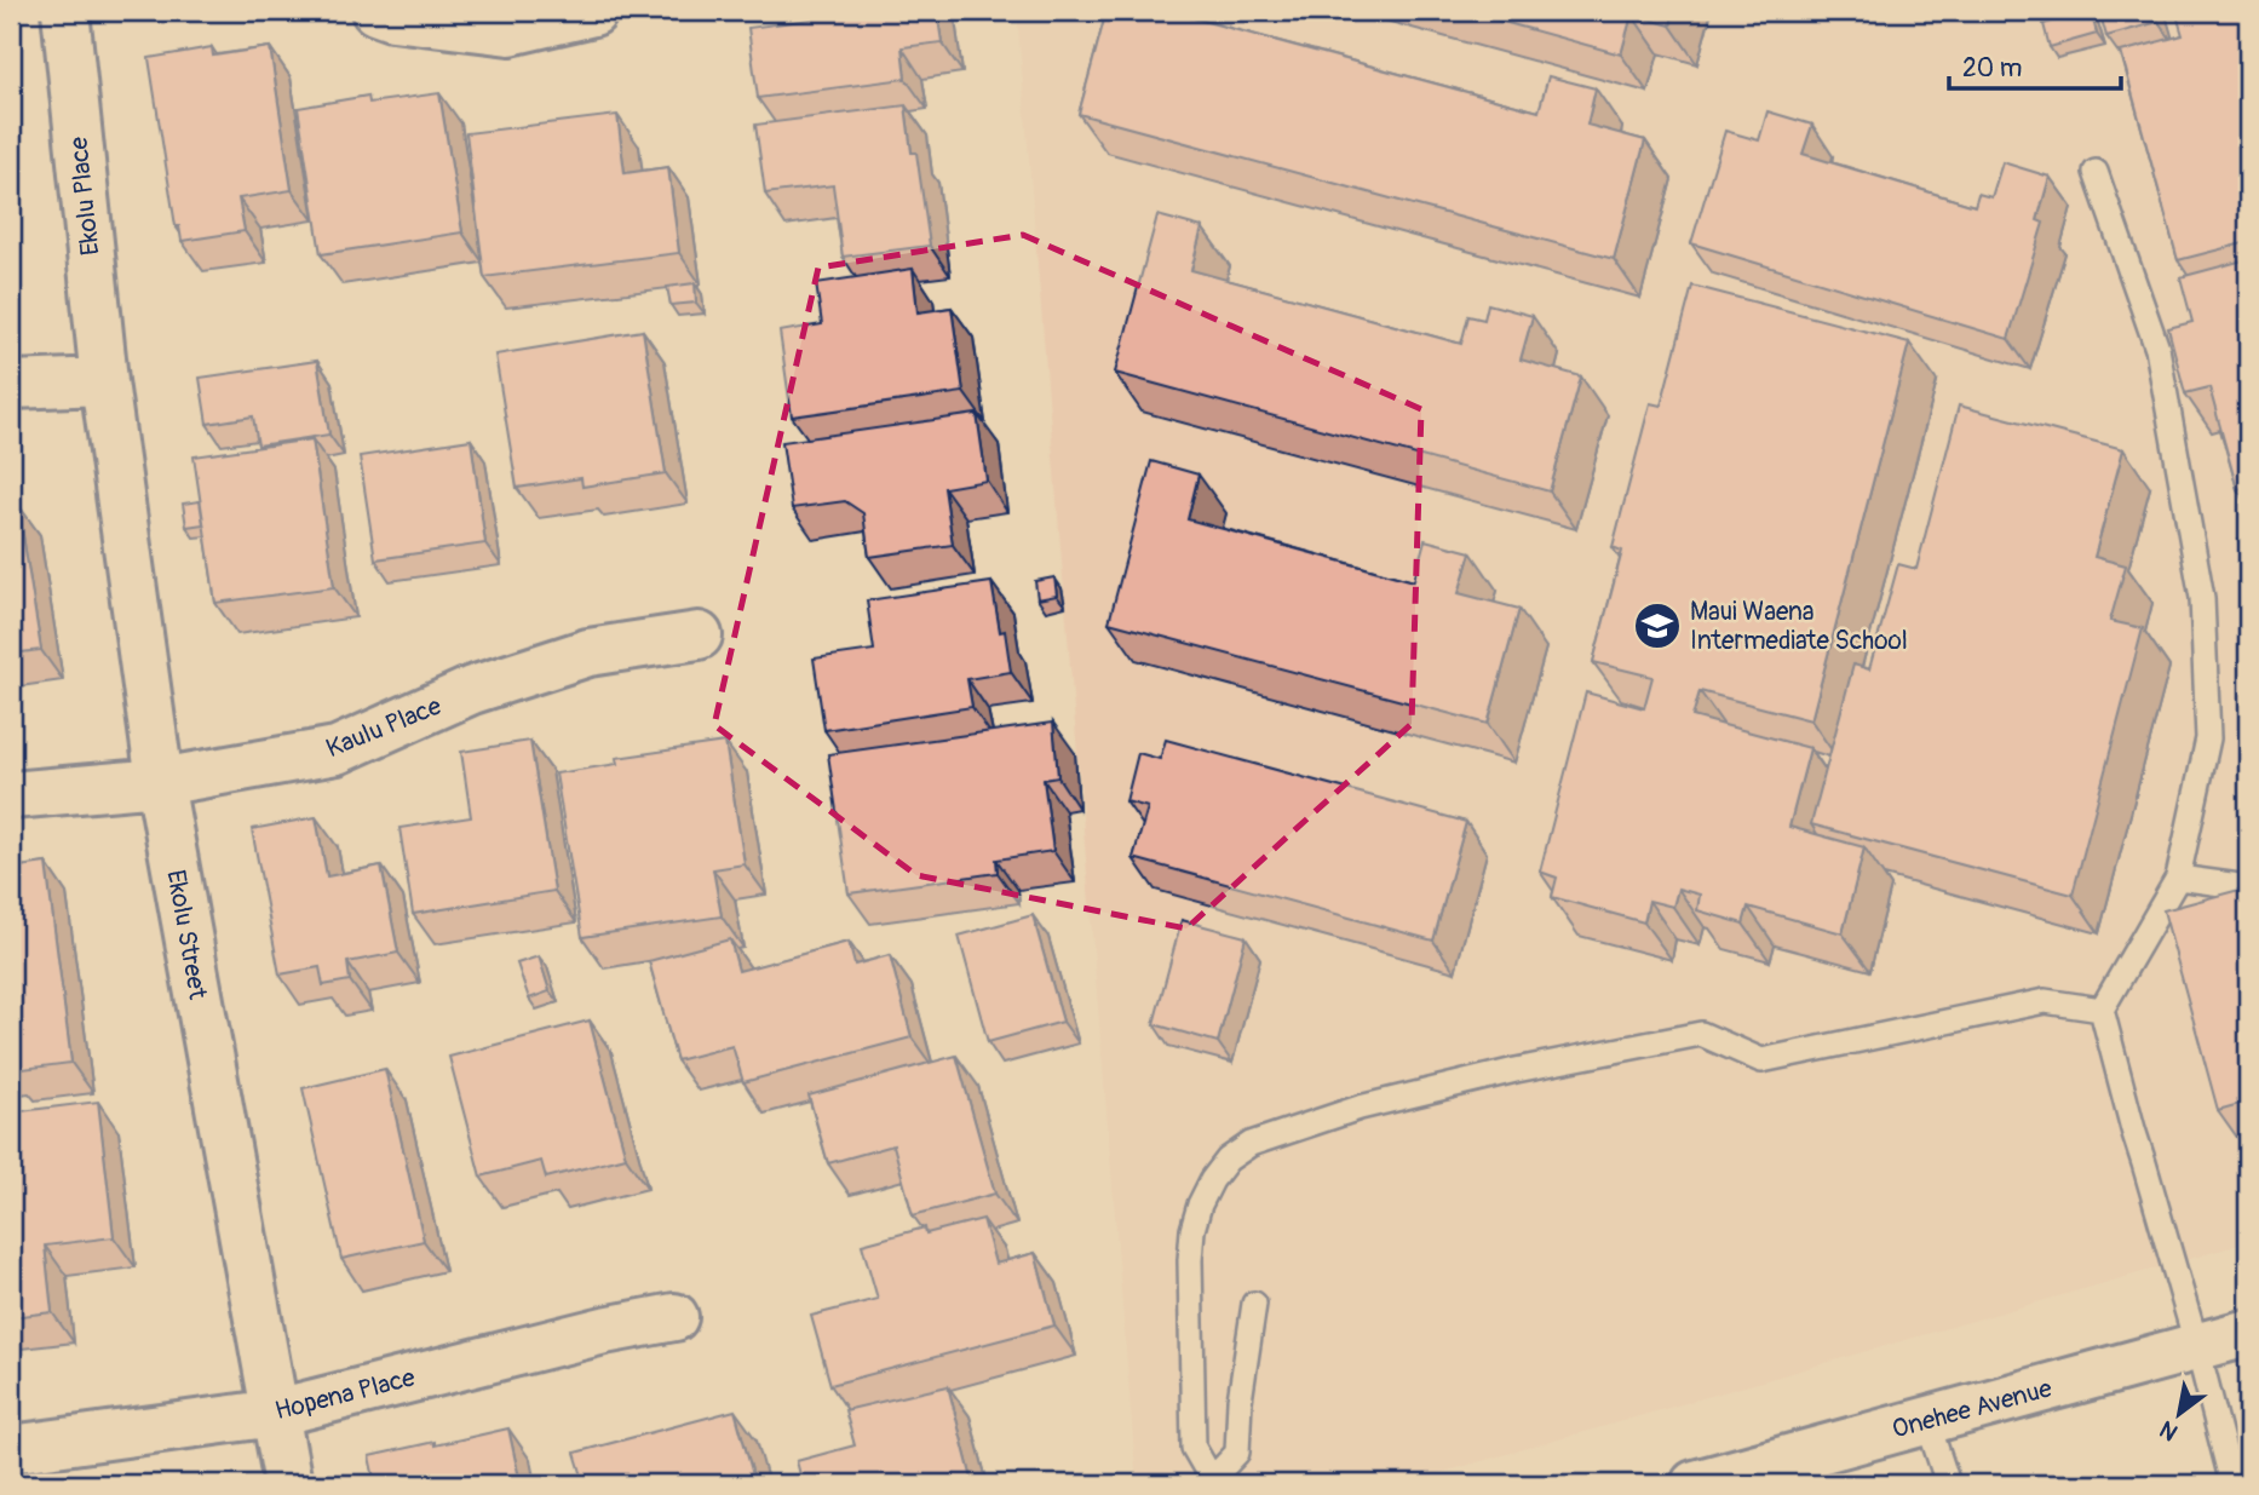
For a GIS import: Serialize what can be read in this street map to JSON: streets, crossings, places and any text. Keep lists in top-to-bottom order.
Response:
{
  "streets": {
    "street": [
      "Ekolu Place",
      "Kaulu Place",
      "Ekolu Street",
      "Hopena Place",
      "Onehee Avenue"
    ]
  },
  "crossings": [
    ["Ekolu Place", "Ekolu Street"],
    ["Kaulu Place", "Ekolu Street"],
    ["Ekolu Street", "Hopena Place"]
  ],
  "places": {
    "school or university": ["Maui Waena Intermediate School"]
  },
  "scale_bar": "20 m",
  "north": "bottom left"
}
